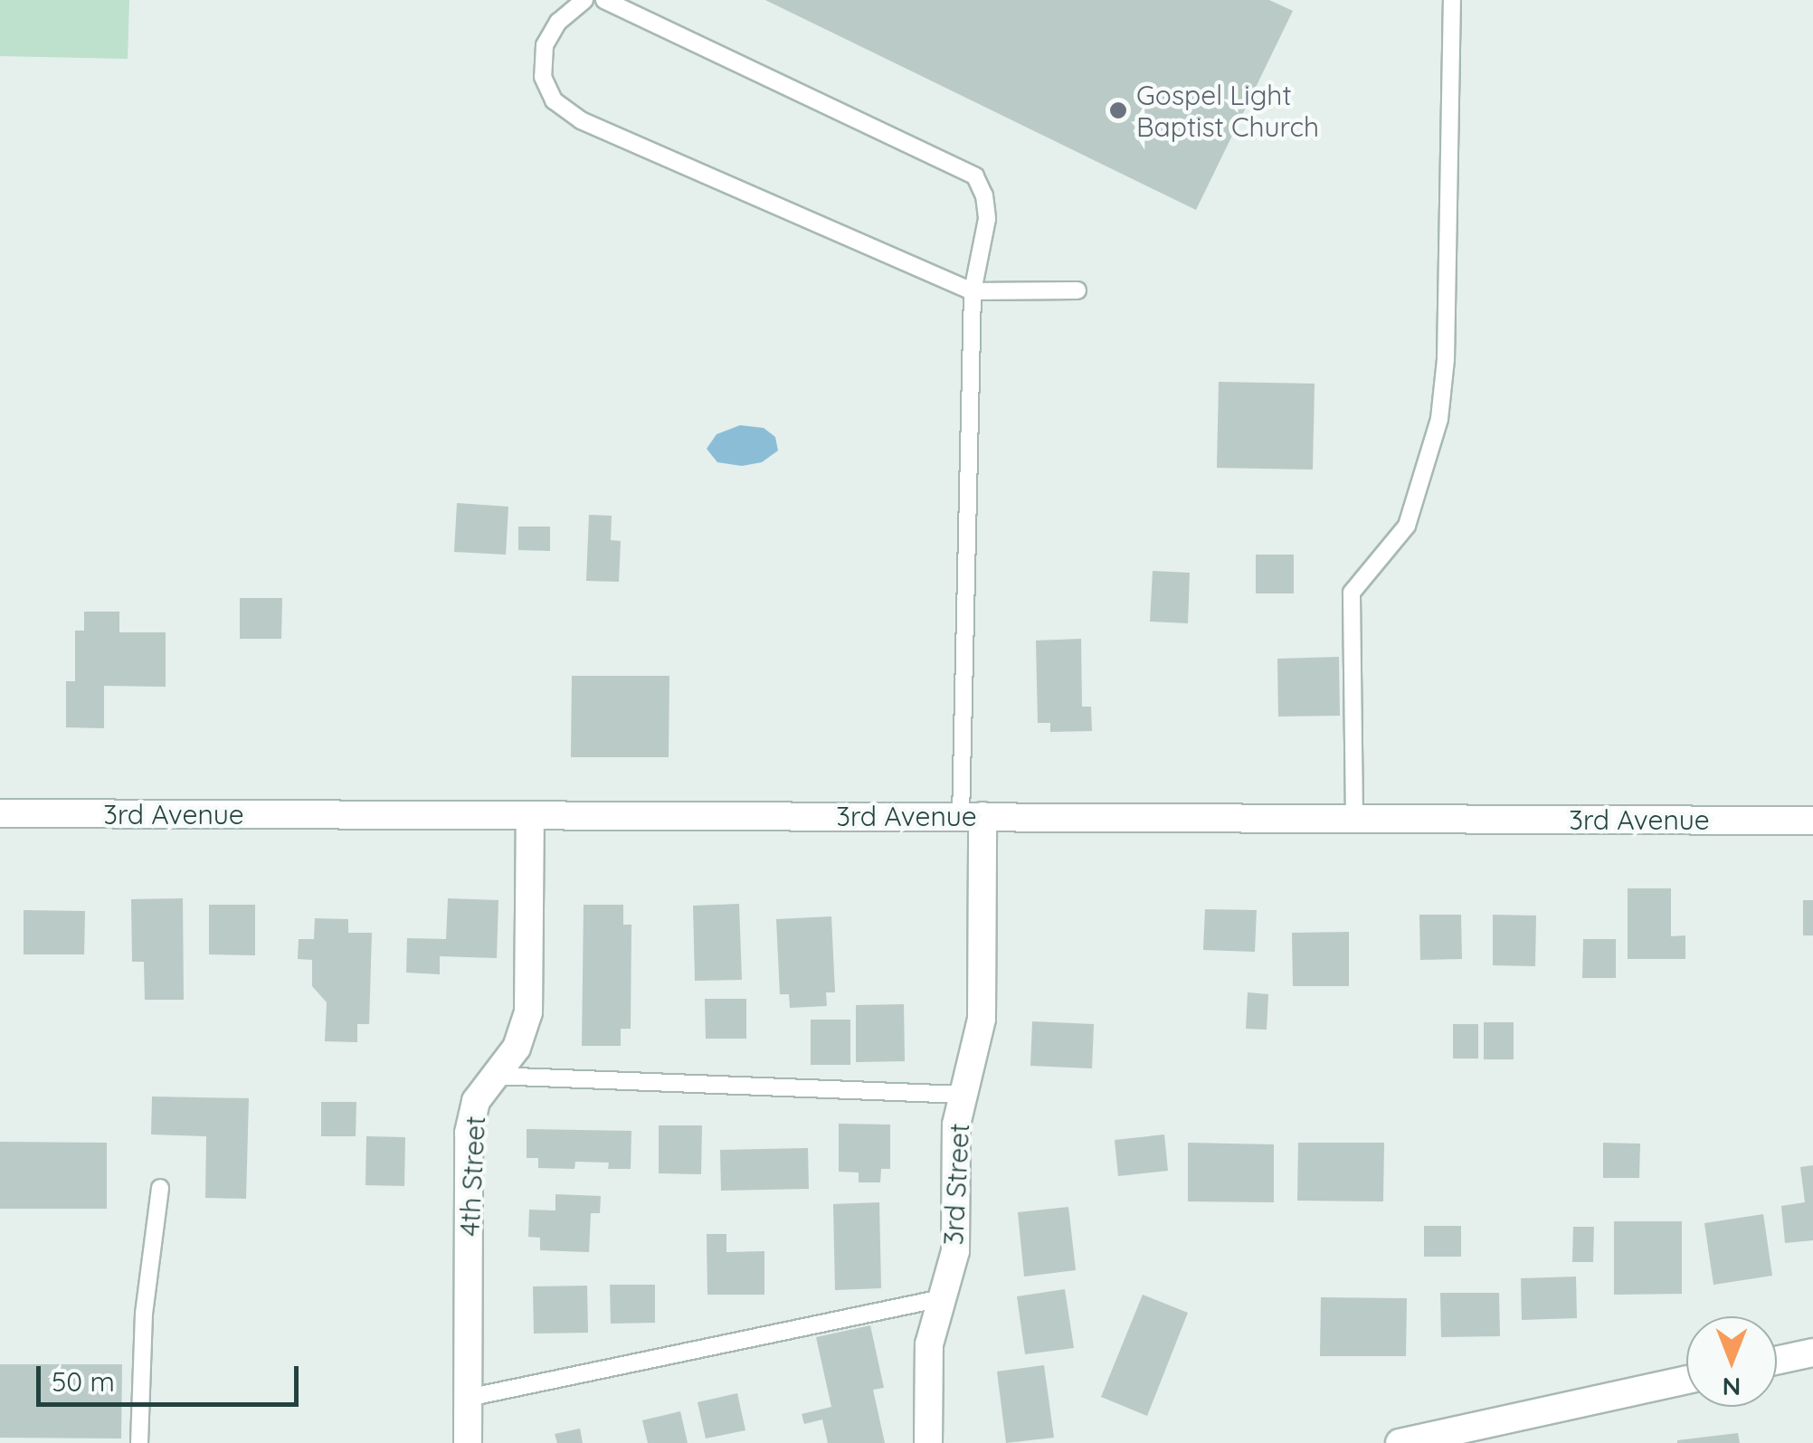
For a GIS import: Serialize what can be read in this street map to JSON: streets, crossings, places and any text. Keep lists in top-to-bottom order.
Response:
{
  "streets": {
    "street": ["3rd Avenue", "4th Street", "3rd Street"]
  },
  "crossings": [
    ["3rd Avenue", "4th Street"],
    ["3rd Avenue", "3rd Street"]
  ],
  "places": ["Gospel Light Baptist Church"],
  "scale_bar": "50 m",
  "north": "bottom"
}
